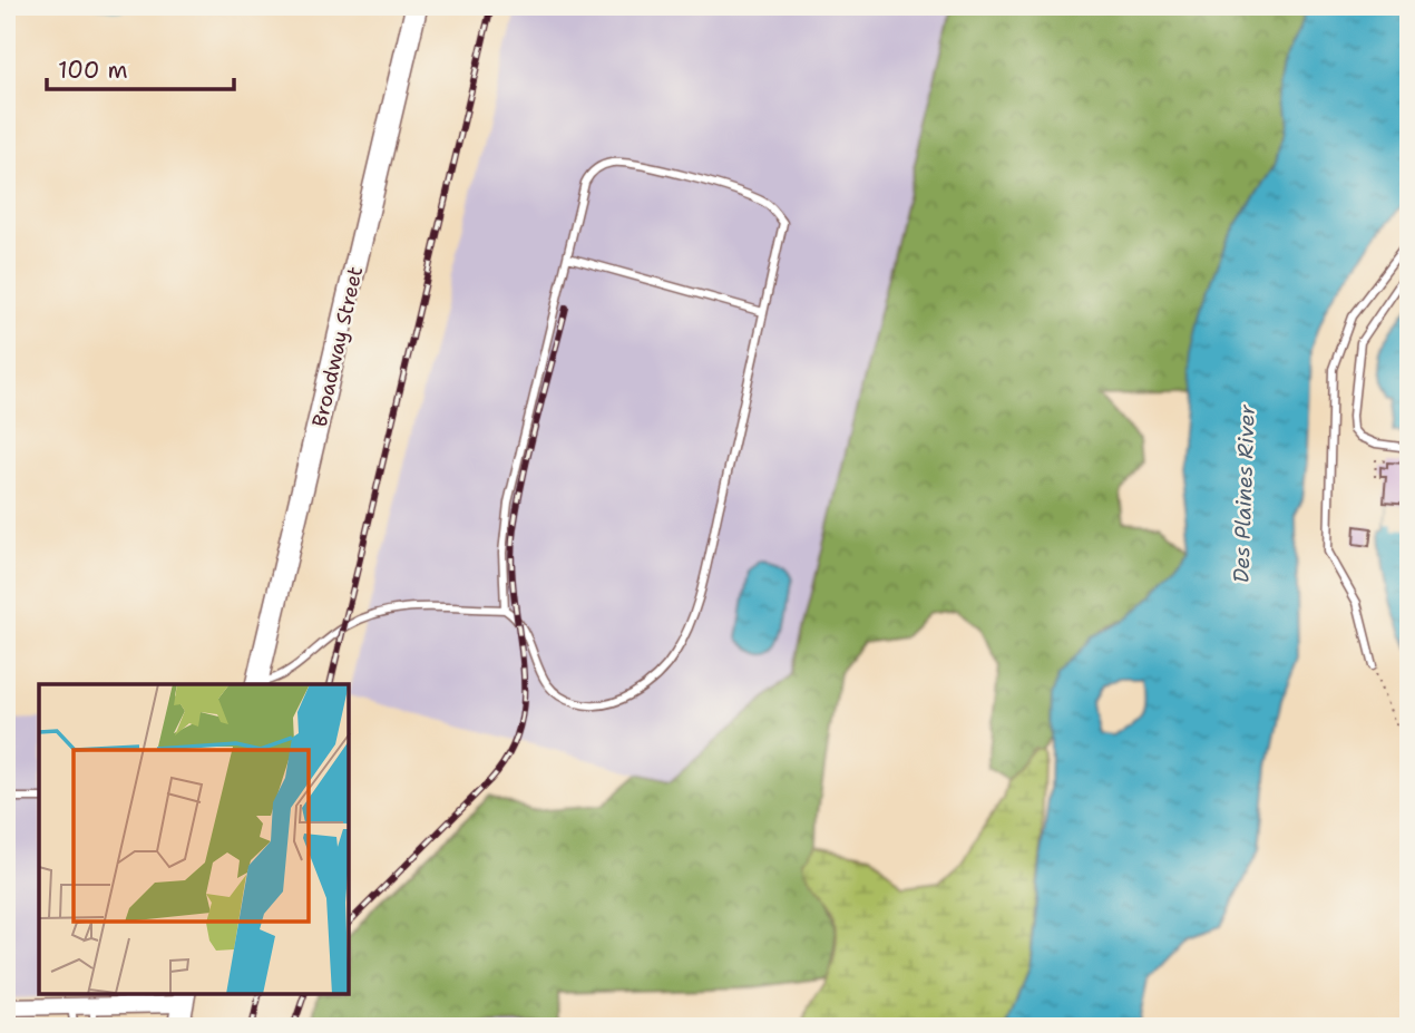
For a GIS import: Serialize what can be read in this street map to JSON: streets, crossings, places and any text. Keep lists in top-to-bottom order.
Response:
{
  "streets": {
    "main road": ["Broadway Street"]
  },
  "water": ["Des Plaines River"],
  "scale_bar": "100 m"
}
